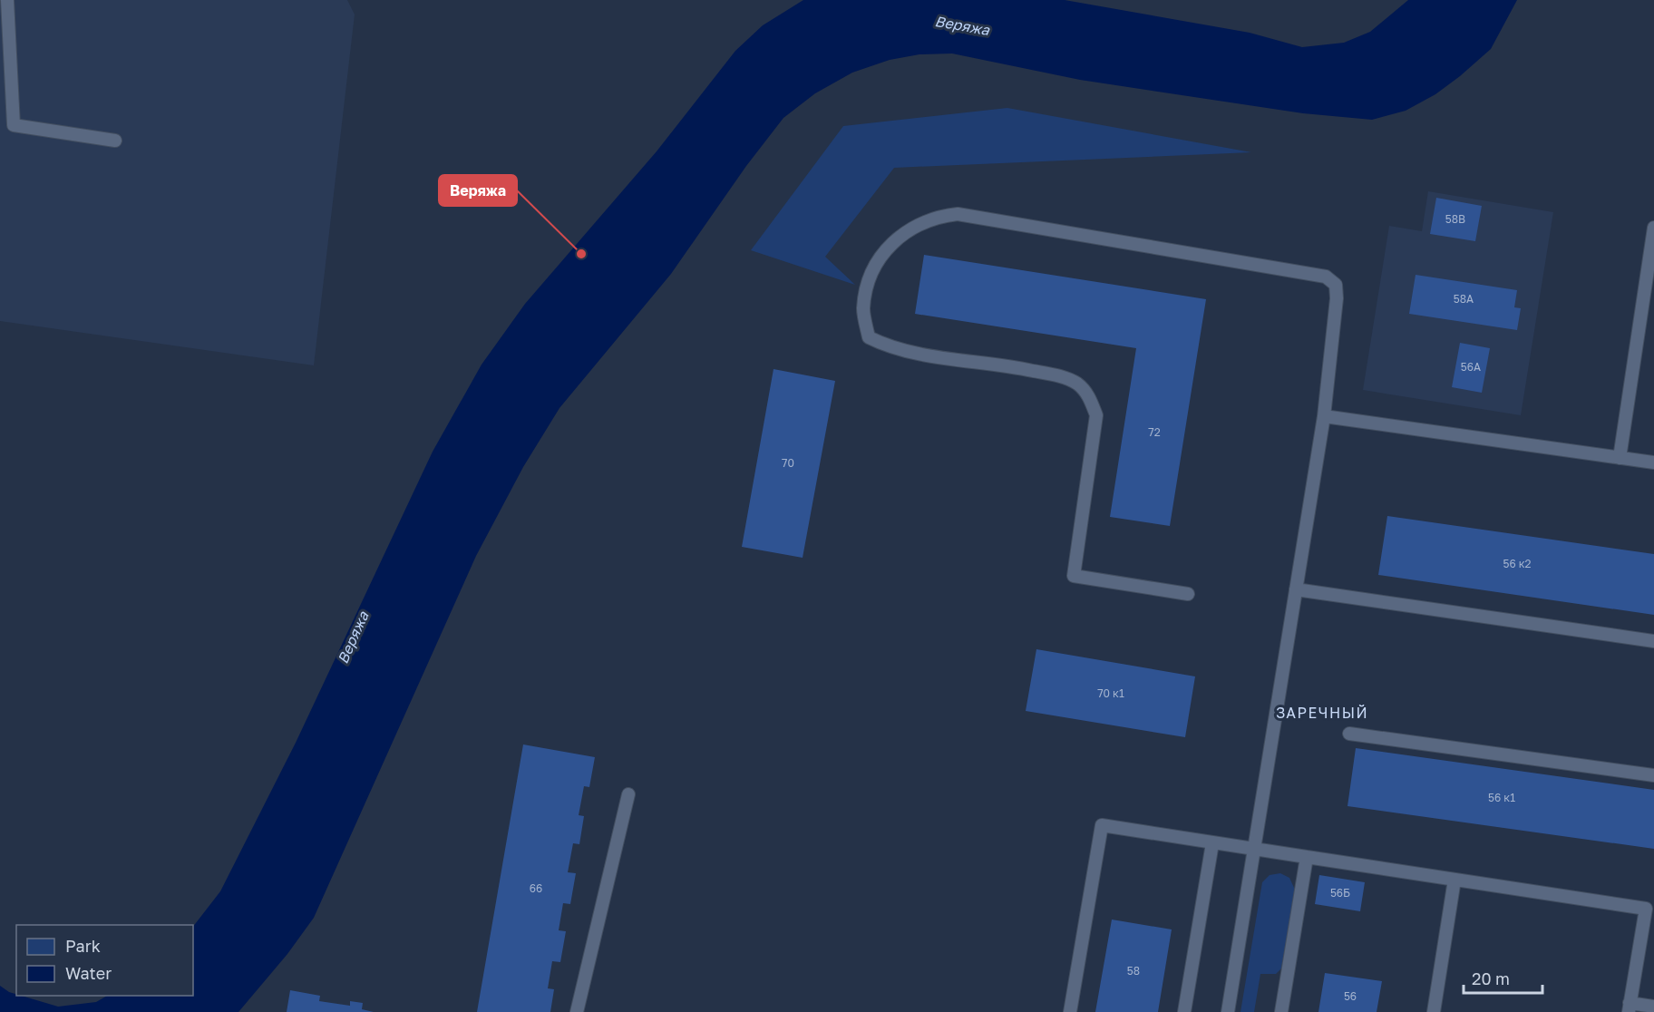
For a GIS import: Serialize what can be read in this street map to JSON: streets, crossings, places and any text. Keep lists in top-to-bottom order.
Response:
{
  "districts": ["ЗАРЕЧНЫЙ"],
  "water": ["Веряжа"],
  "places": ["Веряжа"],
  "house_numbers": [
    "58В",
    "58А",
    "56А",
    "72",
    "70",
    "56 к2",
    "70 к1",
    "56 к1",
    "66",
    "56Б",
    "58",
    "56"
  ],
  "legend": ["Park", "Water"],
  "scale_bar": "20 m"
}
